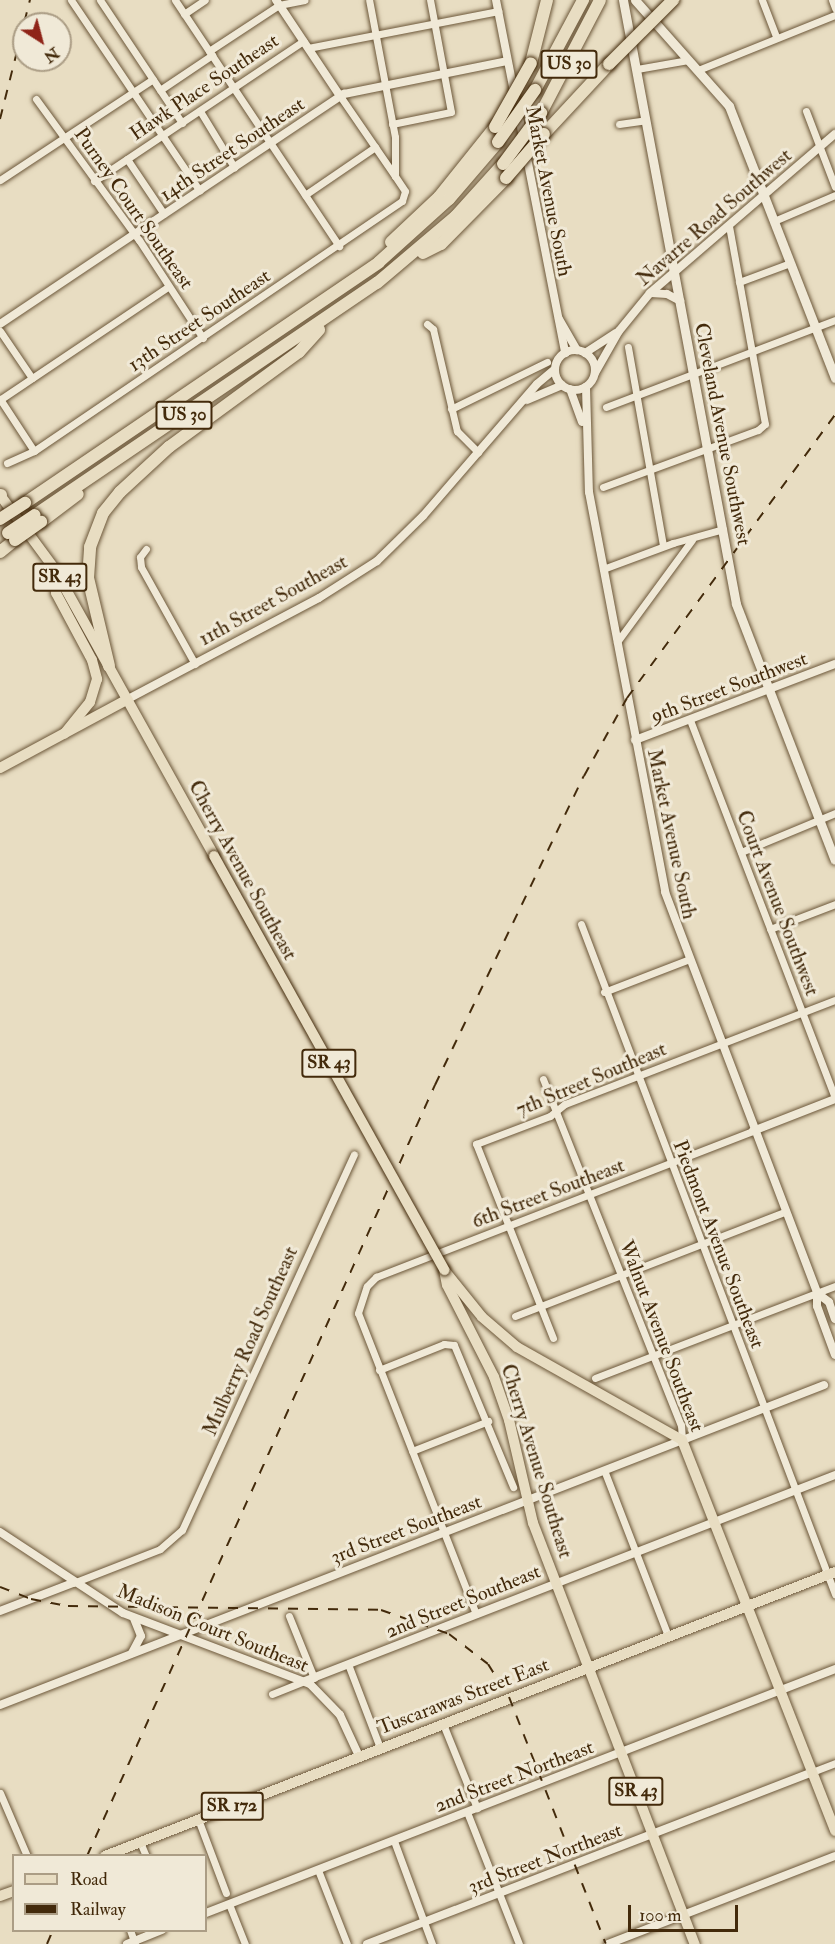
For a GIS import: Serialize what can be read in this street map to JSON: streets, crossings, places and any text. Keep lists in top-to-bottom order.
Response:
{
  "streets": {
    "highway": ["US 30"],
    "main road": [
      "Cleveland Avenue Southwest",
      "SR 43",
      "11th Street Southeast",
      "Cherry Avenue Southeast",
      "Walnut Avenue Southeast",
      "Tuscarawas Street East",
      "SR 172"
    ],
    "street": [
      "Hawk Place Southeast",
      "14th Street Southeast",
      "Market Avenue South",
      "Purney Court Southeast",
      "Navarre Road Southwest",
      "13th Street Southeast",
      "9th Street Southwest",
      "Court Avenue Southwest",
      "7th Street Southeast",
      "6th Street Southeast",
      "Piedmont Avenue Southeast",
      "Mulberry Road Southeast",
      "3rd Street Southeast",
      "2nd Street Southeast",
      "Madison Court Southeast",
      "2nd Street Northeast",
      "3rd Street Northeast"
    ]
  },
  "crossings": [
    ["Hawk Place Southeast", "Market Avenue South"],
    ["Hawk Place Southeast", "Purney Court Southeast"],
    ["14th Street Southeast", "Market Avenue South"],
    ["14th Street Southeast", "Purney Court Southeast"],
    ["Market Avenue South", "Navarre Road Southwest"],
    ["Market Avenue South", "11th Street Southeast"],
    ["Market Avenue South", "9th Street Southwest"],
    ["Market Avenue South", "7th Street Southeast"],
    ["Market Avenue South", "6th Street Southeast"],
    ["Purney Court Southeast", "13th Street Southeast"],
    ["Navarre Road Southwest", "Cleveland Avenue Southwest"],
    ["Navarre Road Southwest", "11th Street Southeast"],
    ["Cleveland Avenue Southwest", "9th Street Southwest"],
    ["SR 43", "Cherry Avenue Southeast"],
    ["SR 43", "Tuscarawas Street East"],
    ["SR 43", "2nd Street Northeast"],
    ["SR 43", "3rd Street Northeast"],
    ["11th Street Southeast", "Cherry Avenue Southeast"],
    ["9th Street Southwest", "Court Avenue Southwest"],
    ["Cherry Avenue Southeast", "6th Street Southeast"],
    ["Cherry Avenue Southeast", "Walnut Avenue Southeast"],
    ["Cherry Avenue Southeast", "3rd Street Southeast"],
    ["Cherry Avenue Southeast", "2nd Street Southeast"],
    ["Cherry Avenue Southeast", "Tuscarawas Street East"],
    ["Court Avenue Southwest", "7th Street Southeast"],
    ["7th Street Southeast", "6th Street Southeast"],
    ["7th Street Southeast", "Piedmont Avenue Southeast"],
    ["7th Street Southeast", "Walnut Avenue Southeast"],
    ["6th Street Southeast", "Piedmont Avenue Southeast"],
    ["6th Street Southeast", "Walnut Avenue Southeast"],
    ["Piedmont Avenue Southeast", "3rd Street Southeast"],
    ["Piedmont Avenue Southeast", "2nd Street Southeast"],
    ["Piedmont Avenue Southeast", "Tuscarawas Street East"],
    ["Walnut Avenue Southeast", "3rd Street Southeast"],
    ["Walnut Avenue Southeast", "2nd Street Southeast"],
    ["Walnut Avenue Southeast", "Tuscarawas Street East"],
    ["Walnut Avenue Southeast", "2nd Street Northeast"],
    ["Walnut Avenue Southeast", "3rd Street Northeast"],
    ["Mulberry Road Southeast", "Madison Court Southeast"],
    ["3rd Street Southeast", "Madison Court Southeast"],
    ["2nd Street Southeast", "Madison Court Southeast"],
    ["Madison Court Southeast", "Tuscarawas Street East"]
  ],
  "legend": ["Road", "Railway"],
  "scale_bar": "100 m",
  "north": "bottom right"
}
